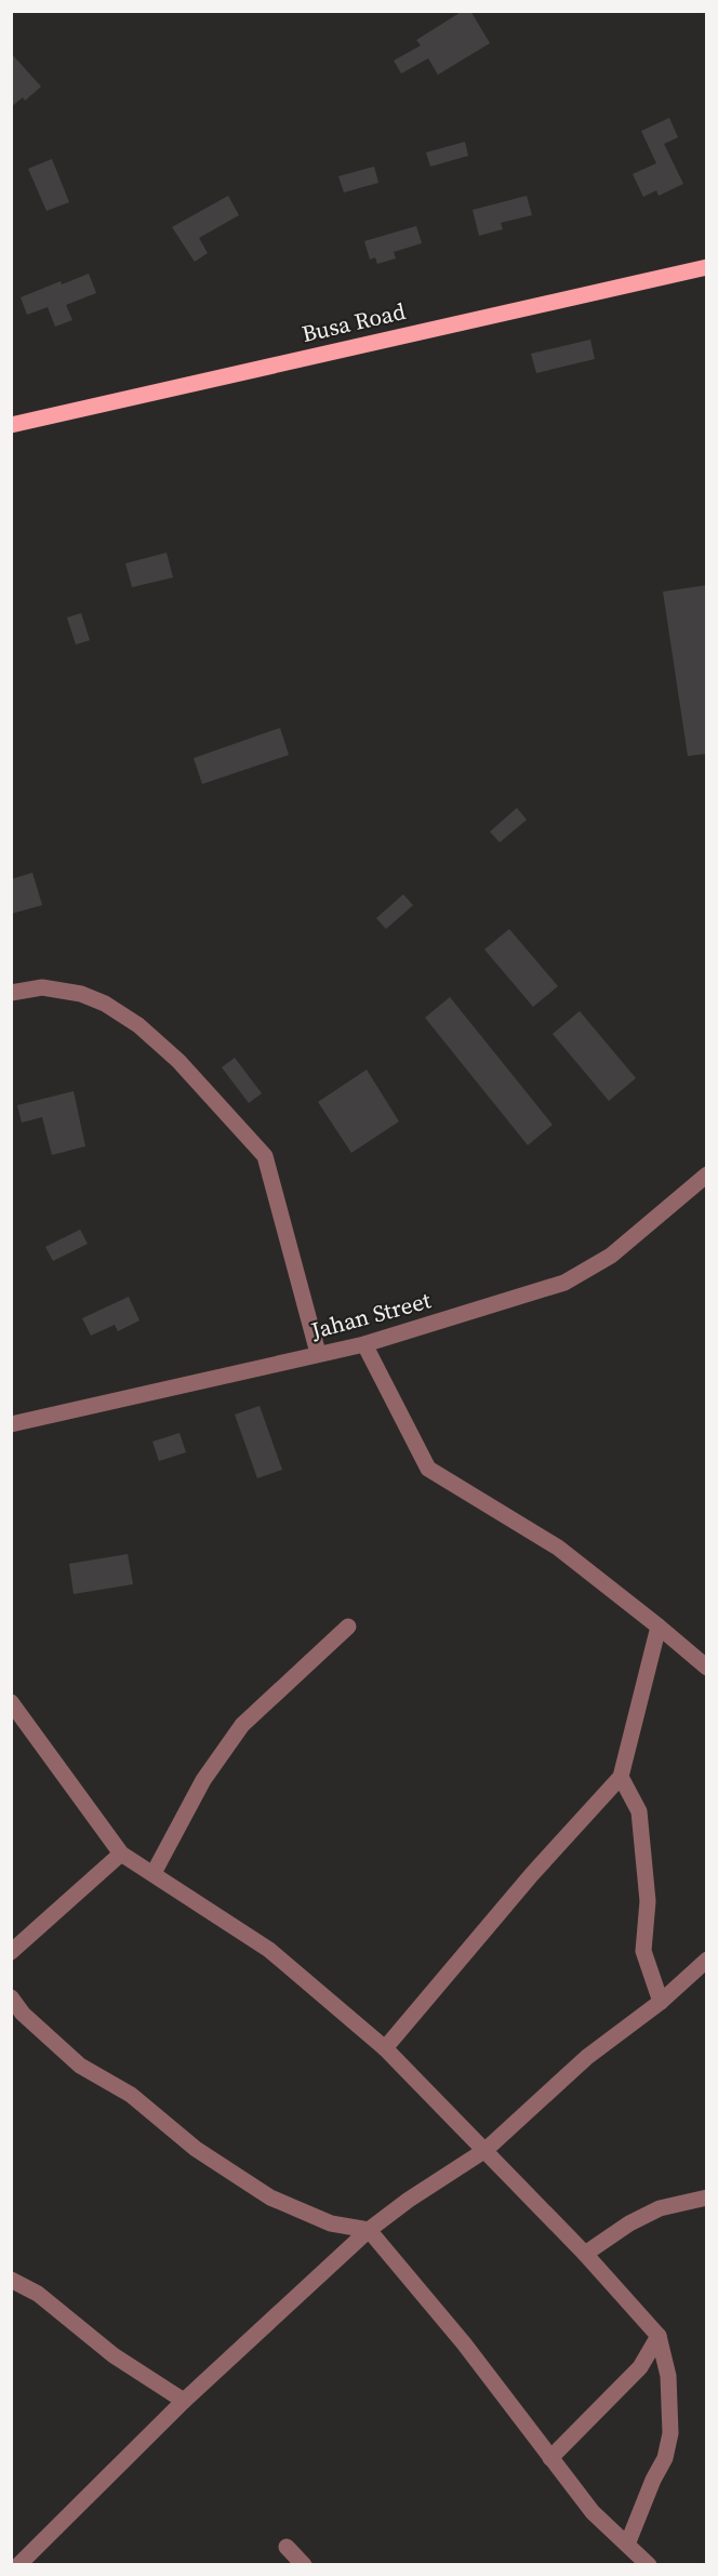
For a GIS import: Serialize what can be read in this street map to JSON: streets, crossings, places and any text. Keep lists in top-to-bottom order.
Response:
{
  "streets": {
    "main road": ["Busa Road"],
    "street": ["Jahan Street"]
  }
}
